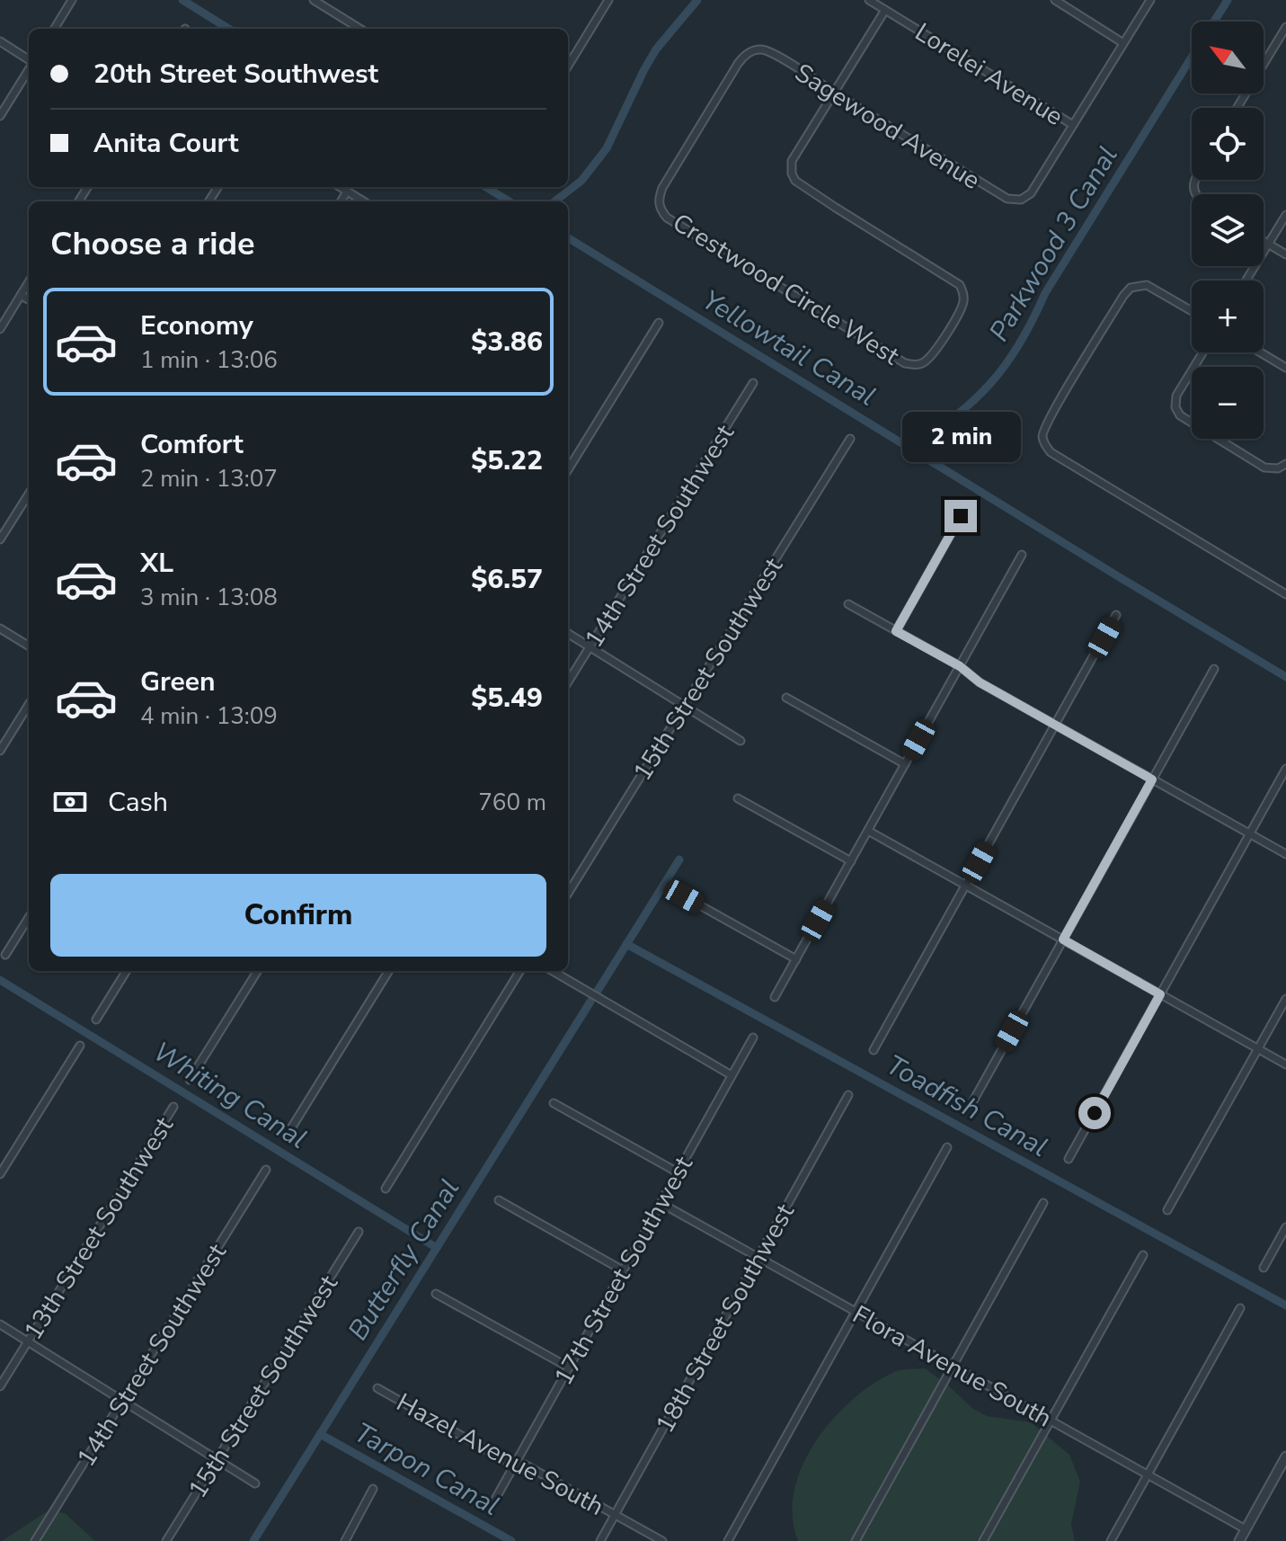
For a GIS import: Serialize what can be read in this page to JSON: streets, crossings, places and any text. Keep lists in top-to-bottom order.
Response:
{
  "streets": {
    "street": [
      "Lorelei Avenue",
      "Sagewood Avenue",
      "Crestwood Circle West",
      "14th Street Southwest",
      "15th Street Southwest",
      "13th Street Southwest",
      "17th Street Southwest",
      "18th Street Southwest",
      "Flora Avenue South",
      "Hazel Avenue South"
    ]
  },
  "crossings": [
    ["Lorelei Avenue", "Sagewood Avenue"],
    ["Sagewood Avenue", "Crestwood Circle West"],
    ["17th Street Southwest", "Flora Avenue South"],
    ["17th Street Southwest", "Hazel Avenue South"],
    ["18th Street Southwest", "Flora Avenue South"],
    ["18th Street Southwest", "Hazel Avenue South"]
  ],
  "water": [
    "Parkwood 3 Canal",
    "Yellowtail Canal",
    "Whiting Canal",
    "Toadfish Canal",
    "Butterfly Canal",
    "Tarpon Canal"
  ],
  "north": "top left",
  "page": {
    "map_buttons": ["+", "−"],
    "banner": ["20th Street Southwest", "Anita Court"],
    "heading": "Choose a ride",
    "list": [
      {
        "name": "Economy",
        "note": "1 min · 13:06",
        "value": "$3.86"
      },
      {
        "name": "Comfort",
        "note": "2 min · 13:07",
        "value": "$5.22"
      },
      {
        "name": "XL",
        "note": "3 min · 13:08",
        "value": "$6.57"
      },
      {
        "name": "Green",
        "note": "4 min · 13:09",
        "value": "$5.49"
      }
    ],
    "bubble": "2 min",
    "pay": ["Cash", "760 m"],
    "buttons": "Confirm"
  }
}
